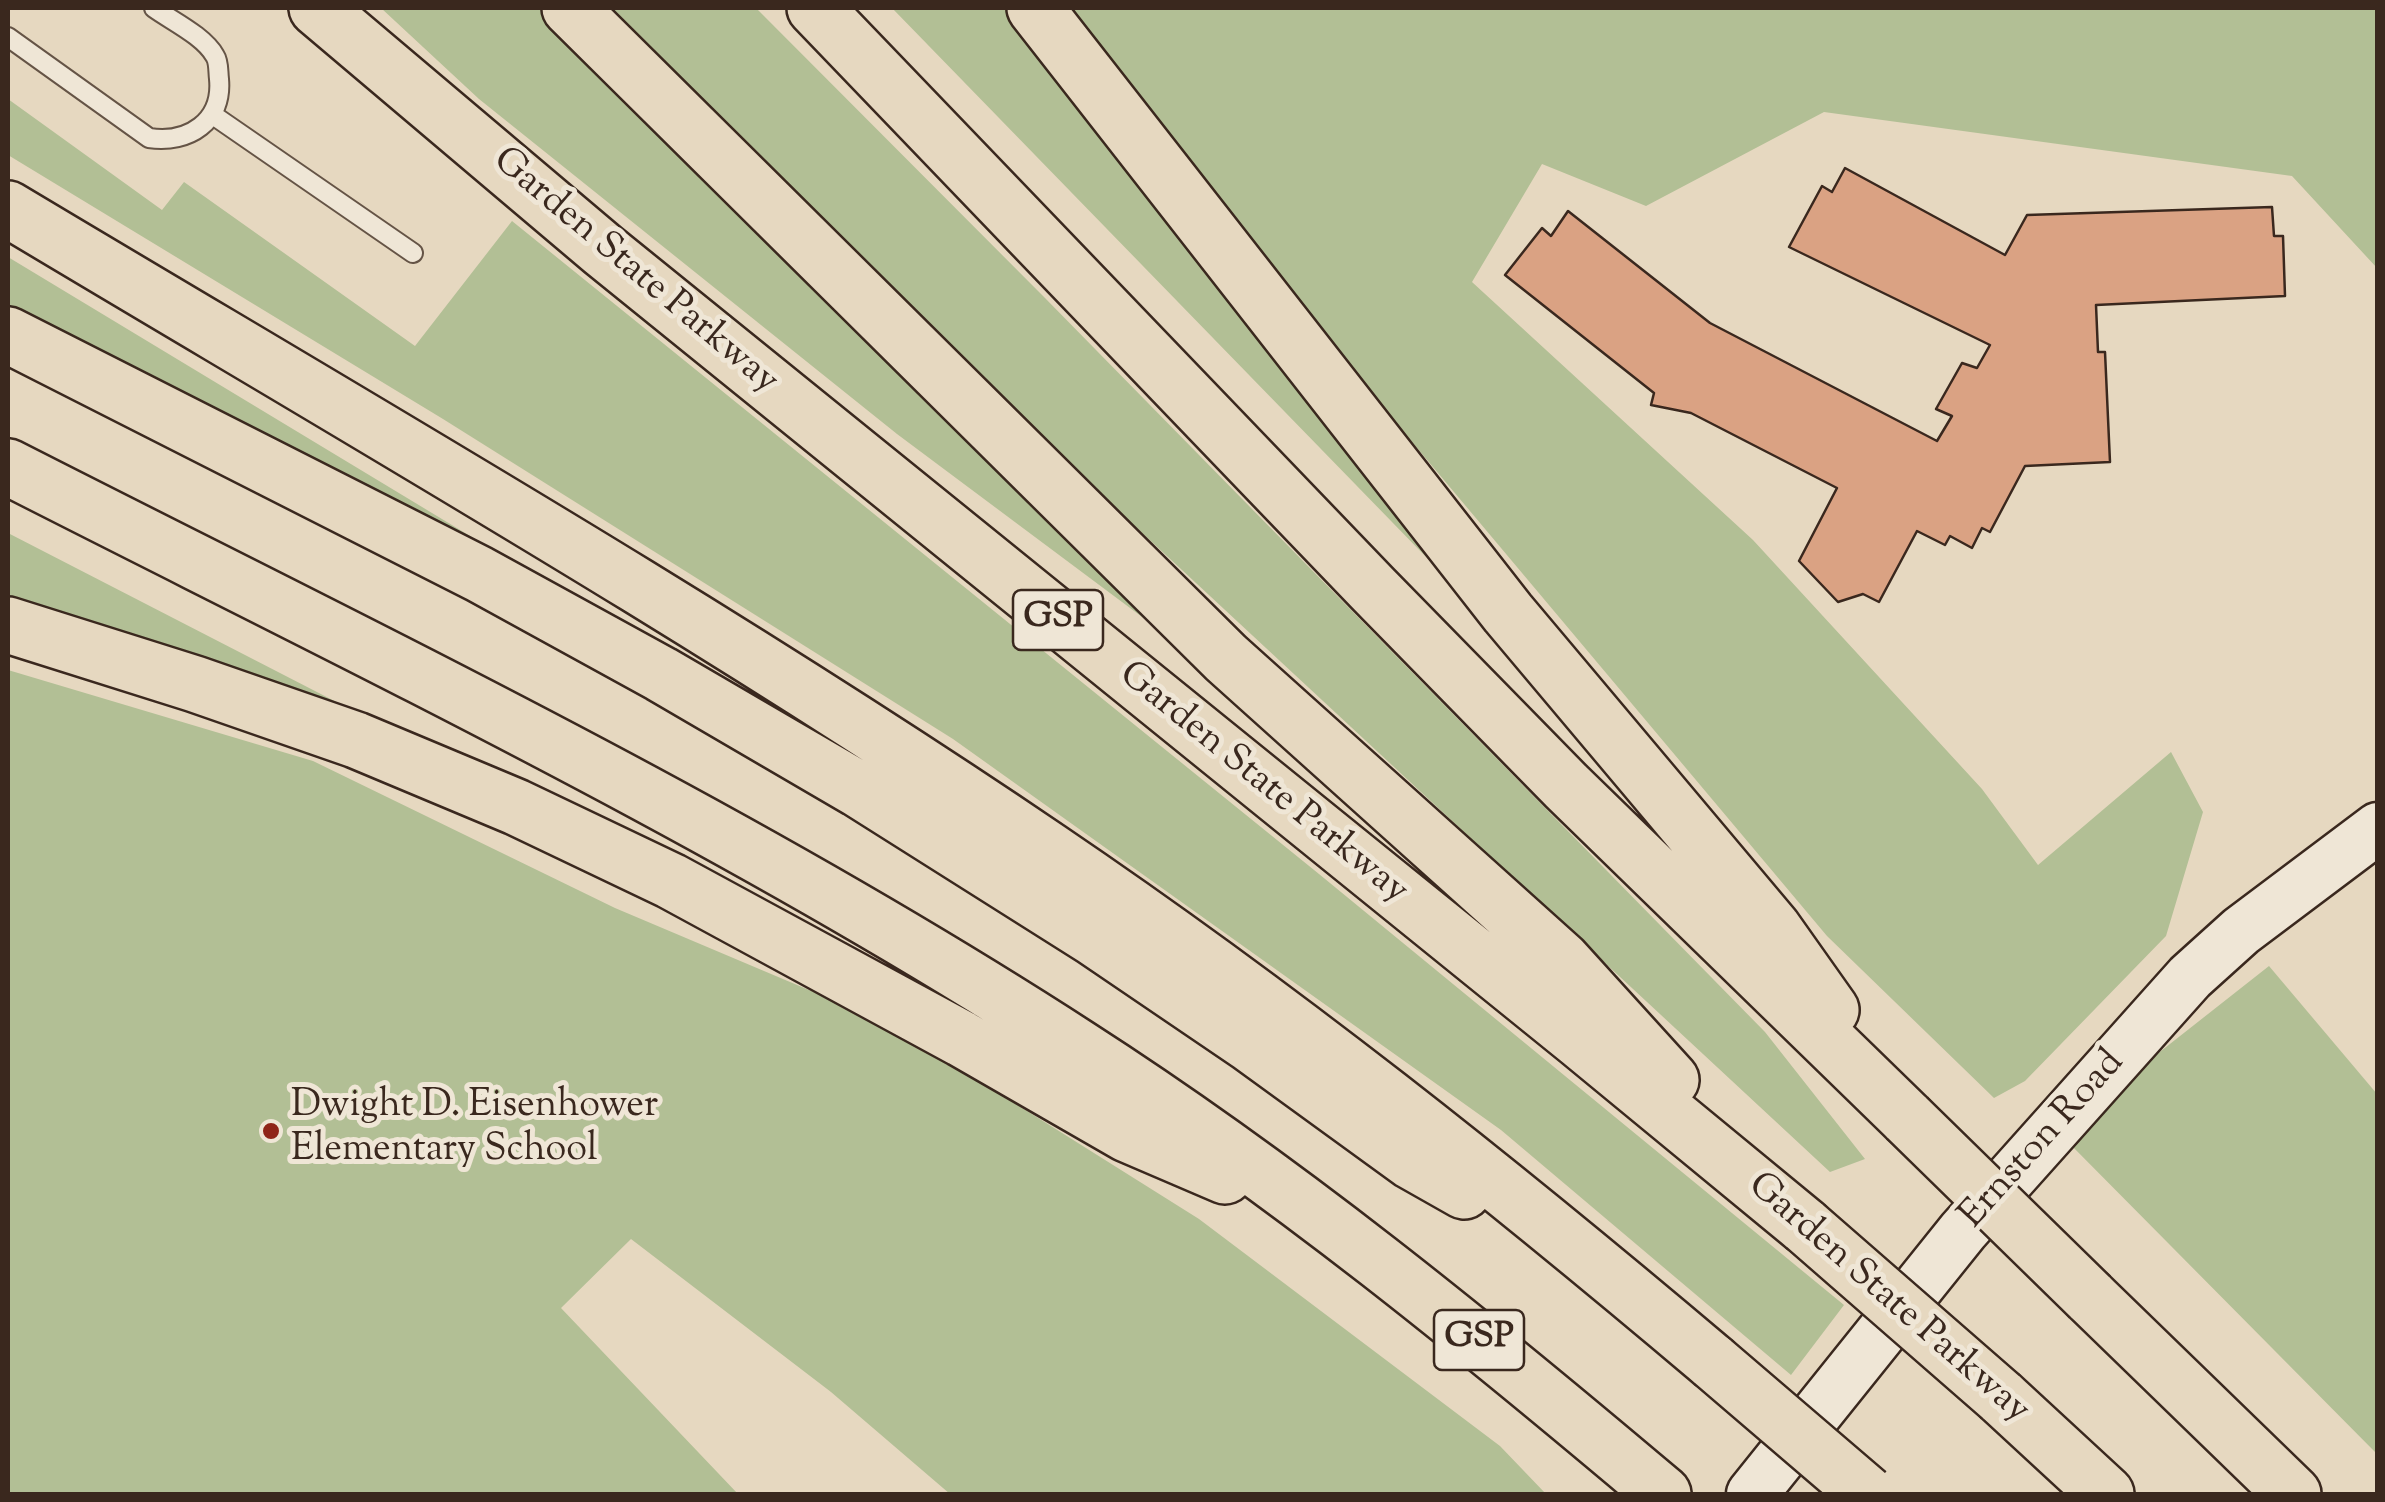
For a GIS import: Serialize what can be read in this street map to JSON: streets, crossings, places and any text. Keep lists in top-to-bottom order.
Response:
{
  "streets": {
    "highway": ["Garden State Parkway", "GSP"],
    "street": ["Ernston Road"]
  },
  "places": ["Dwight D. Eisenhower Elementary School"]
}
